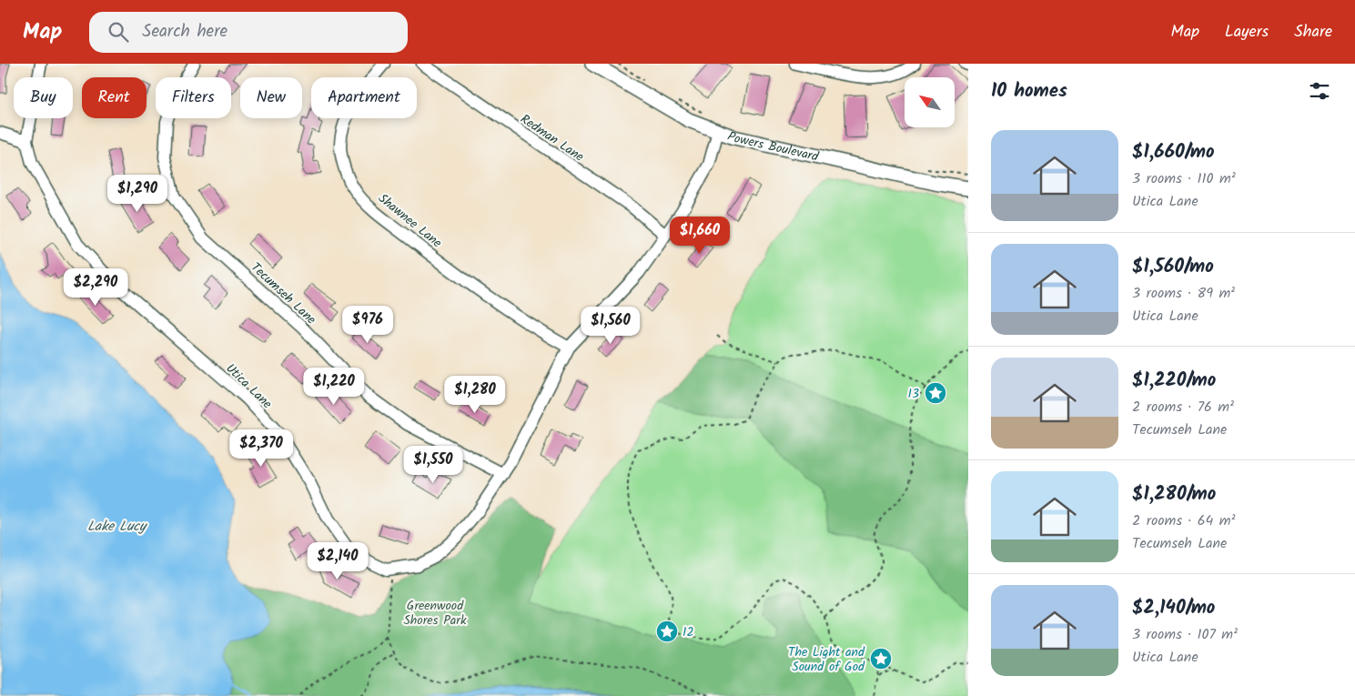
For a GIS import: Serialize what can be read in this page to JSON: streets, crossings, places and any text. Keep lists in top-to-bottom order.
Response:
{
  "streets": {
    "main road": ["Powers Boulevard"],
    "street": [
      "Redman Lane",
      "Shawnee Lane",
      "Tecumseh Lane",
      "Utica Lane"
    ]
  },
  "crossings": [
    ["Redman Lane", "Utica Lane"],
    ["Powers Boulevard", "Utica Lane"],
    ["Shawnee Lane", "Utica Lane"],
    ["Tecumseh Lane", "Utica Lane"]
  ],
  "water": ["Lake Lucy"],
  "parks": ["Greenwood Shores Park"],
  "places": {
    "place": ["13", "12", "The Light and Sound of God"]
  },
  "north": "top left",
  "page": {
    "header": "Map",
    "search": "Search here",
    "nav": ["Map", "Layers", "Share"],
    "heading": "10 homes",
    "chip": [
      "Buy",
      "Rent",
      "Filters",
      "New",
      "Apartment"
    ],
    "list": [
      {
        "name": "$1,660/mo",
        "note": "3 rooms · 110 m² · Utica Lane"
      },
      {
        "name": "$1,560/mo",
        "note": "3 rooms · 89 m² · Utica Lane"
      },
      {
        "name": "$1,220/mo",
        "note": "2 rooms · 76 m² · Tecumseh Lane"
      },
      {
        "name": "$1,280/mo",
        "note": "2 rooms · 64 m² · Tecumseh Lane"
      },
      {
        "name": "$2,140/mo",
        "note": "3 rooms · 107 m² · Utica Lane"
      }
    ],
    "price": [
      "$1,290",
      "$1,660",
      "$2,290",
      "$976",
      "$1,560",
      "$1,220",
      "$1,280",
      "$2,370",
      "$1,550",
      "$2,140"
    ]
  }
}
